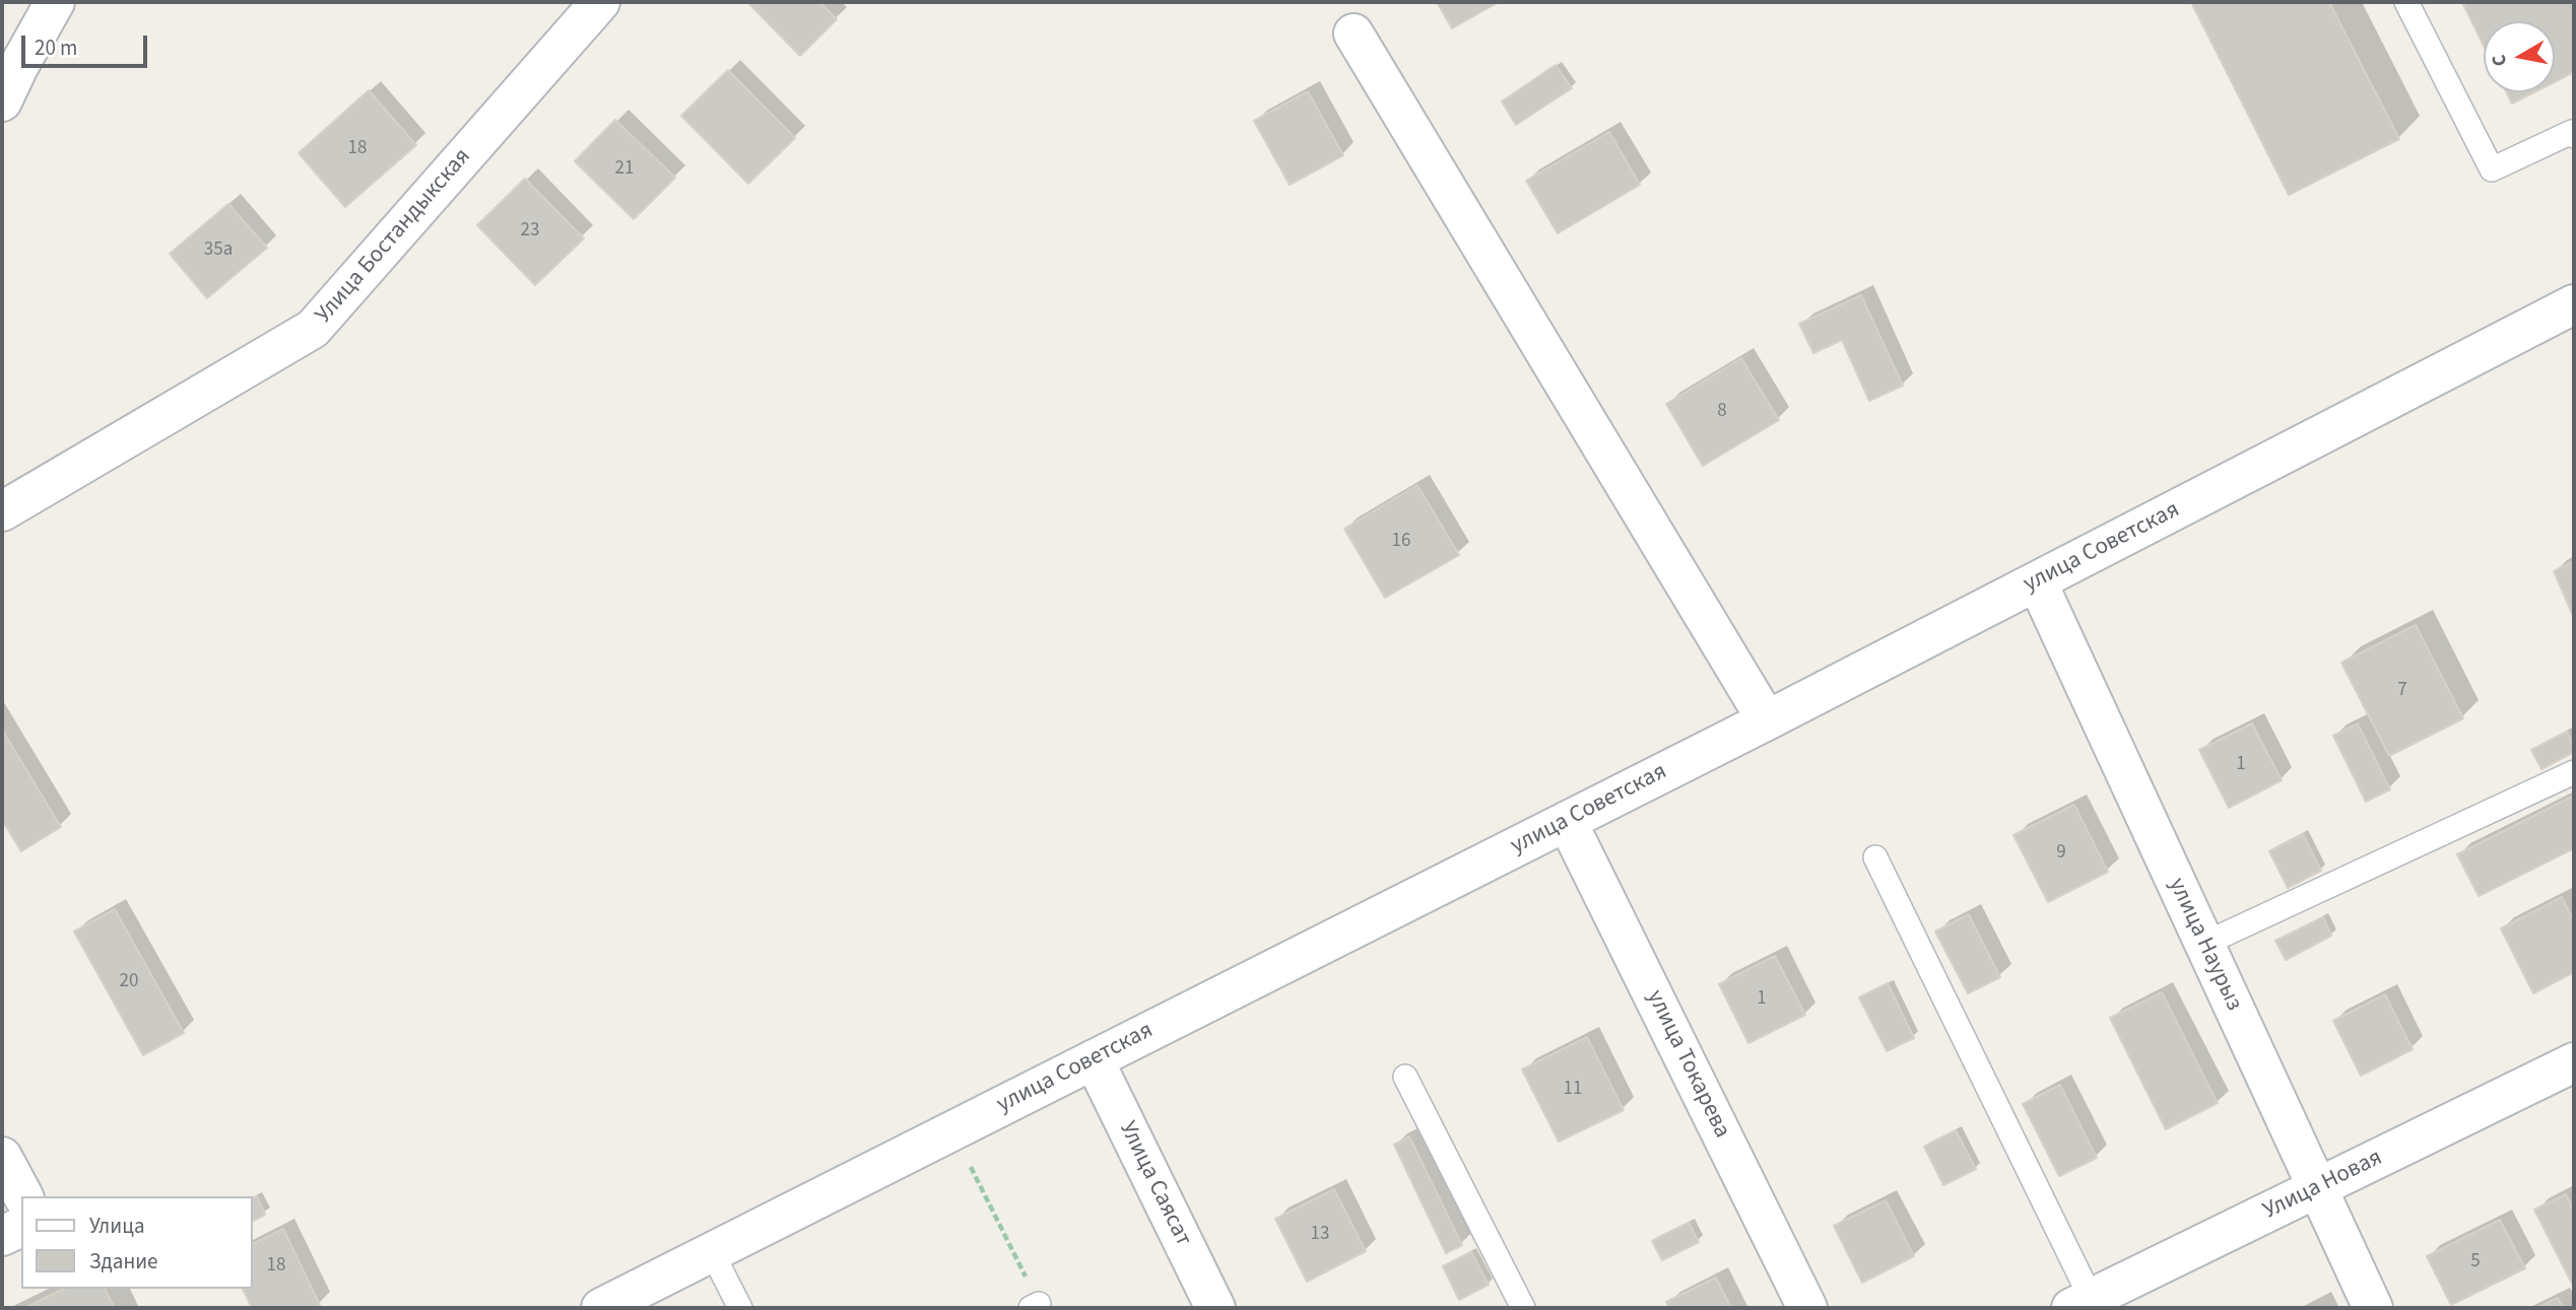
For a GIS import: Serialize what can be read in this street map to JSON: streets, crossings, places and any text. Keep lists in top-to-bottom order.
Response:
{
  "streets": {
    "street": [
      "Улица Бостандыкская",
      "улица Советская",
      "улица Наурыз",
      "улица Токарева",
      "Улица Саясат",
      "Улица Новая"
    ]
  },
  "crossings": [
    ["улица Советская", "улица Наурыз"],
    ["улица Советская", "улица Токарева"],
    ["улица Советская", "Улица Саясат"],
    ["улица Наурыз", "Улица Новая"]
  ],
  "house_numbers": [
    "18",
    "21",
    "23",
    "35а",
    "8",
    "16",
    "7",
    "1",
    "9",
    "20",
    "1",
    "11",
    "13",
    "5",
    "18"
  ],
  "legend": ["Улица", "Здание"],
  "scale_bar": "20 m",
  "north": "left"
}
